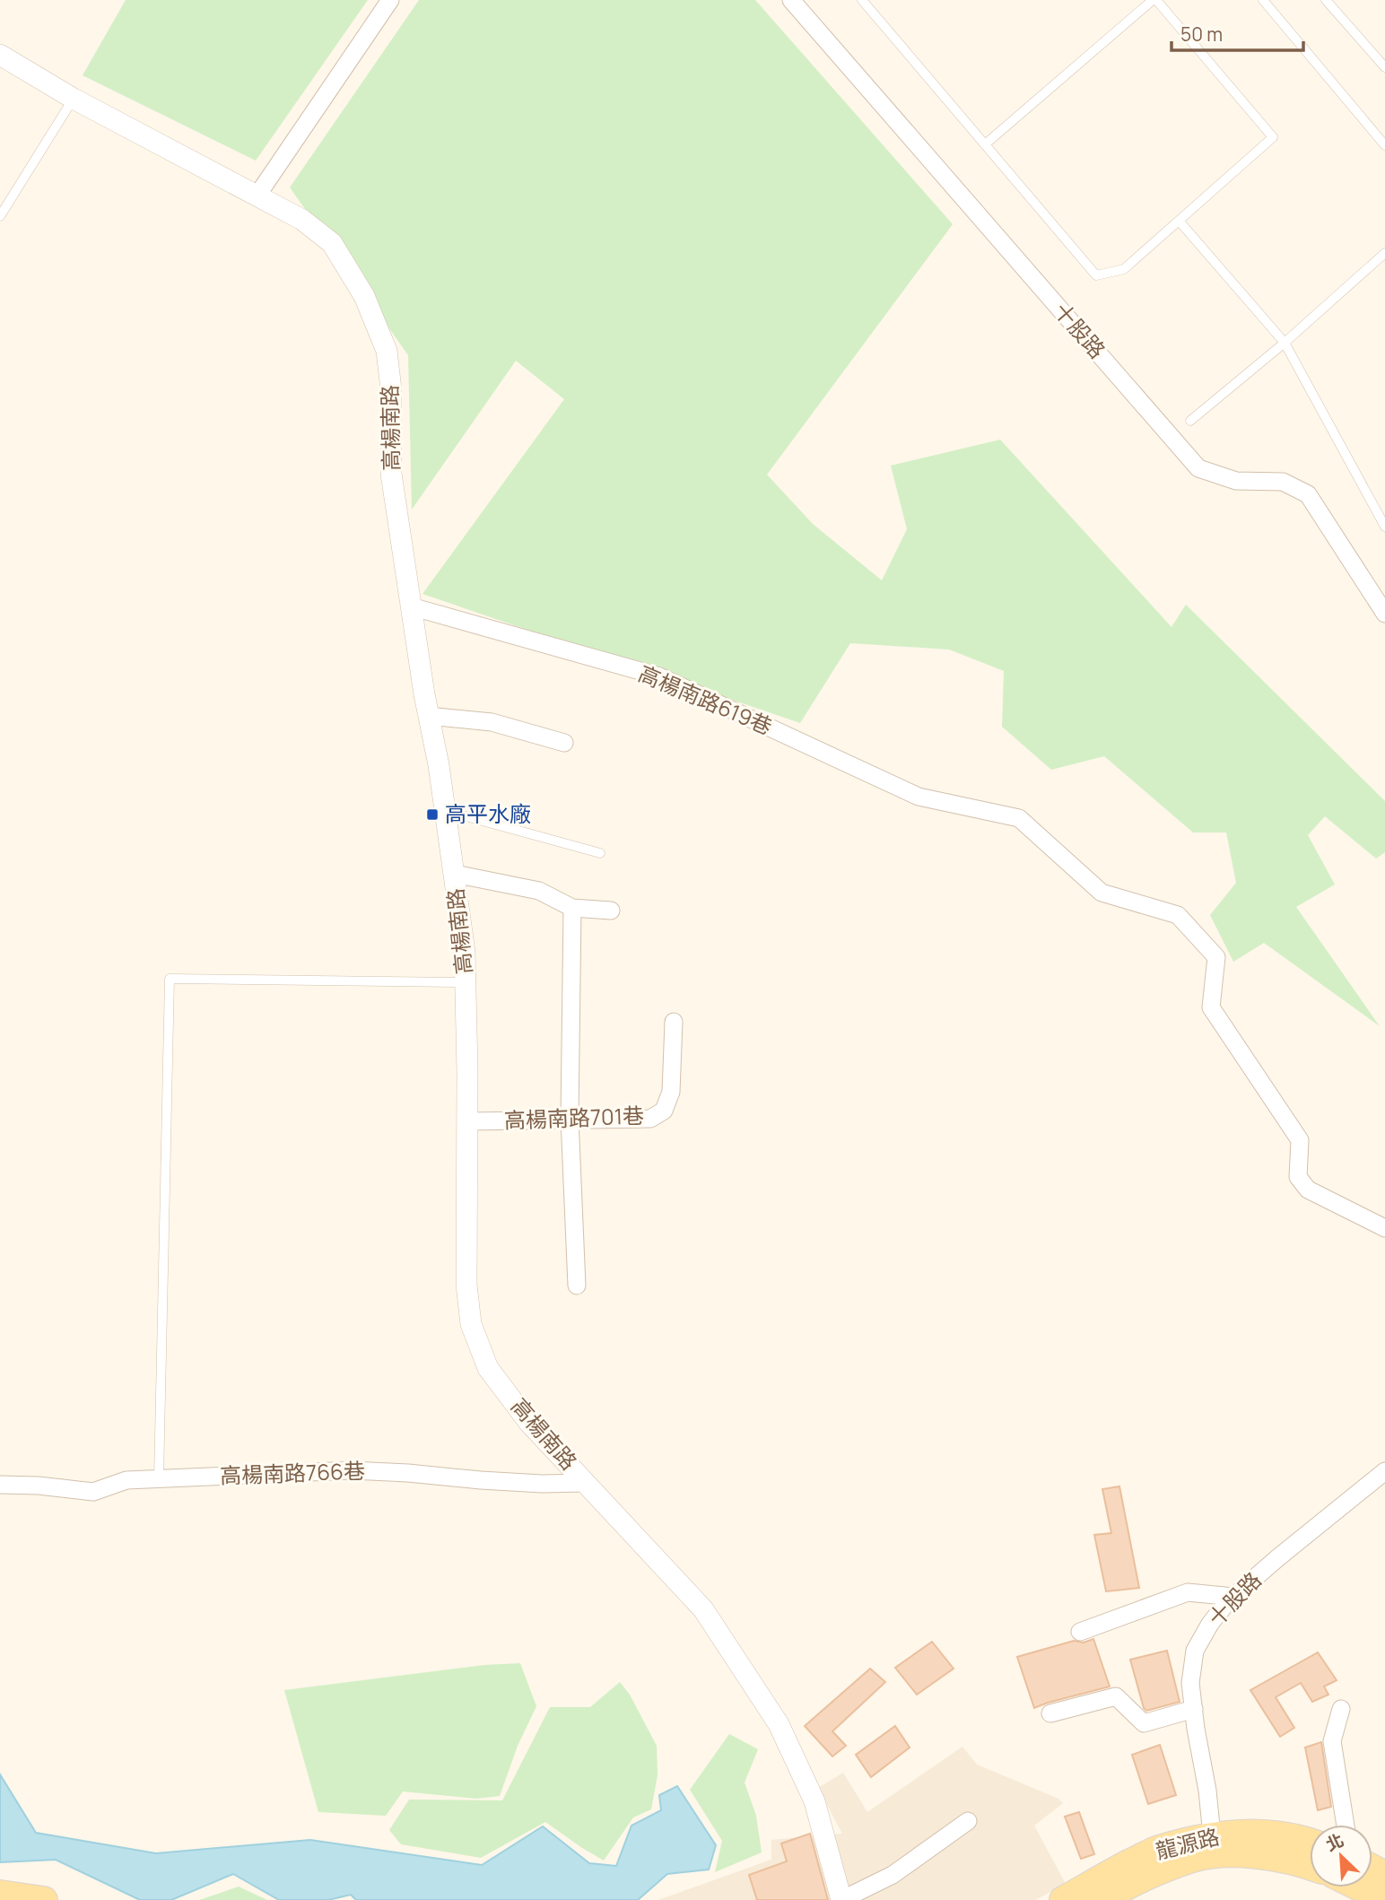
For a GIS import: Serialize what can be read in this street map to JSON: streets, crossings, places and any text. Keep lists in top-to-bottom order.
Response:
{
  "streets": {
    "main road": ["龍源路"],
    "street": [
      "十股路",
      "高楊南路",
      "高楊南路619巷",
      "高楊南路701巷",
      "高楊南路766巷"
    ]
  },
  "crossings": [
    ["十股路", "龍源路"],
    ["高楊南路", "高楊南路619巷"],
    ["高楊南路", "高楊南路701巷"],
    ["高楊南路", "高楊南路766巷"]
  ],
  "places": {
    "transit": ["高平水廠"]
  },
  "scale_bar": "50 m",
  "north": "top left"
}
